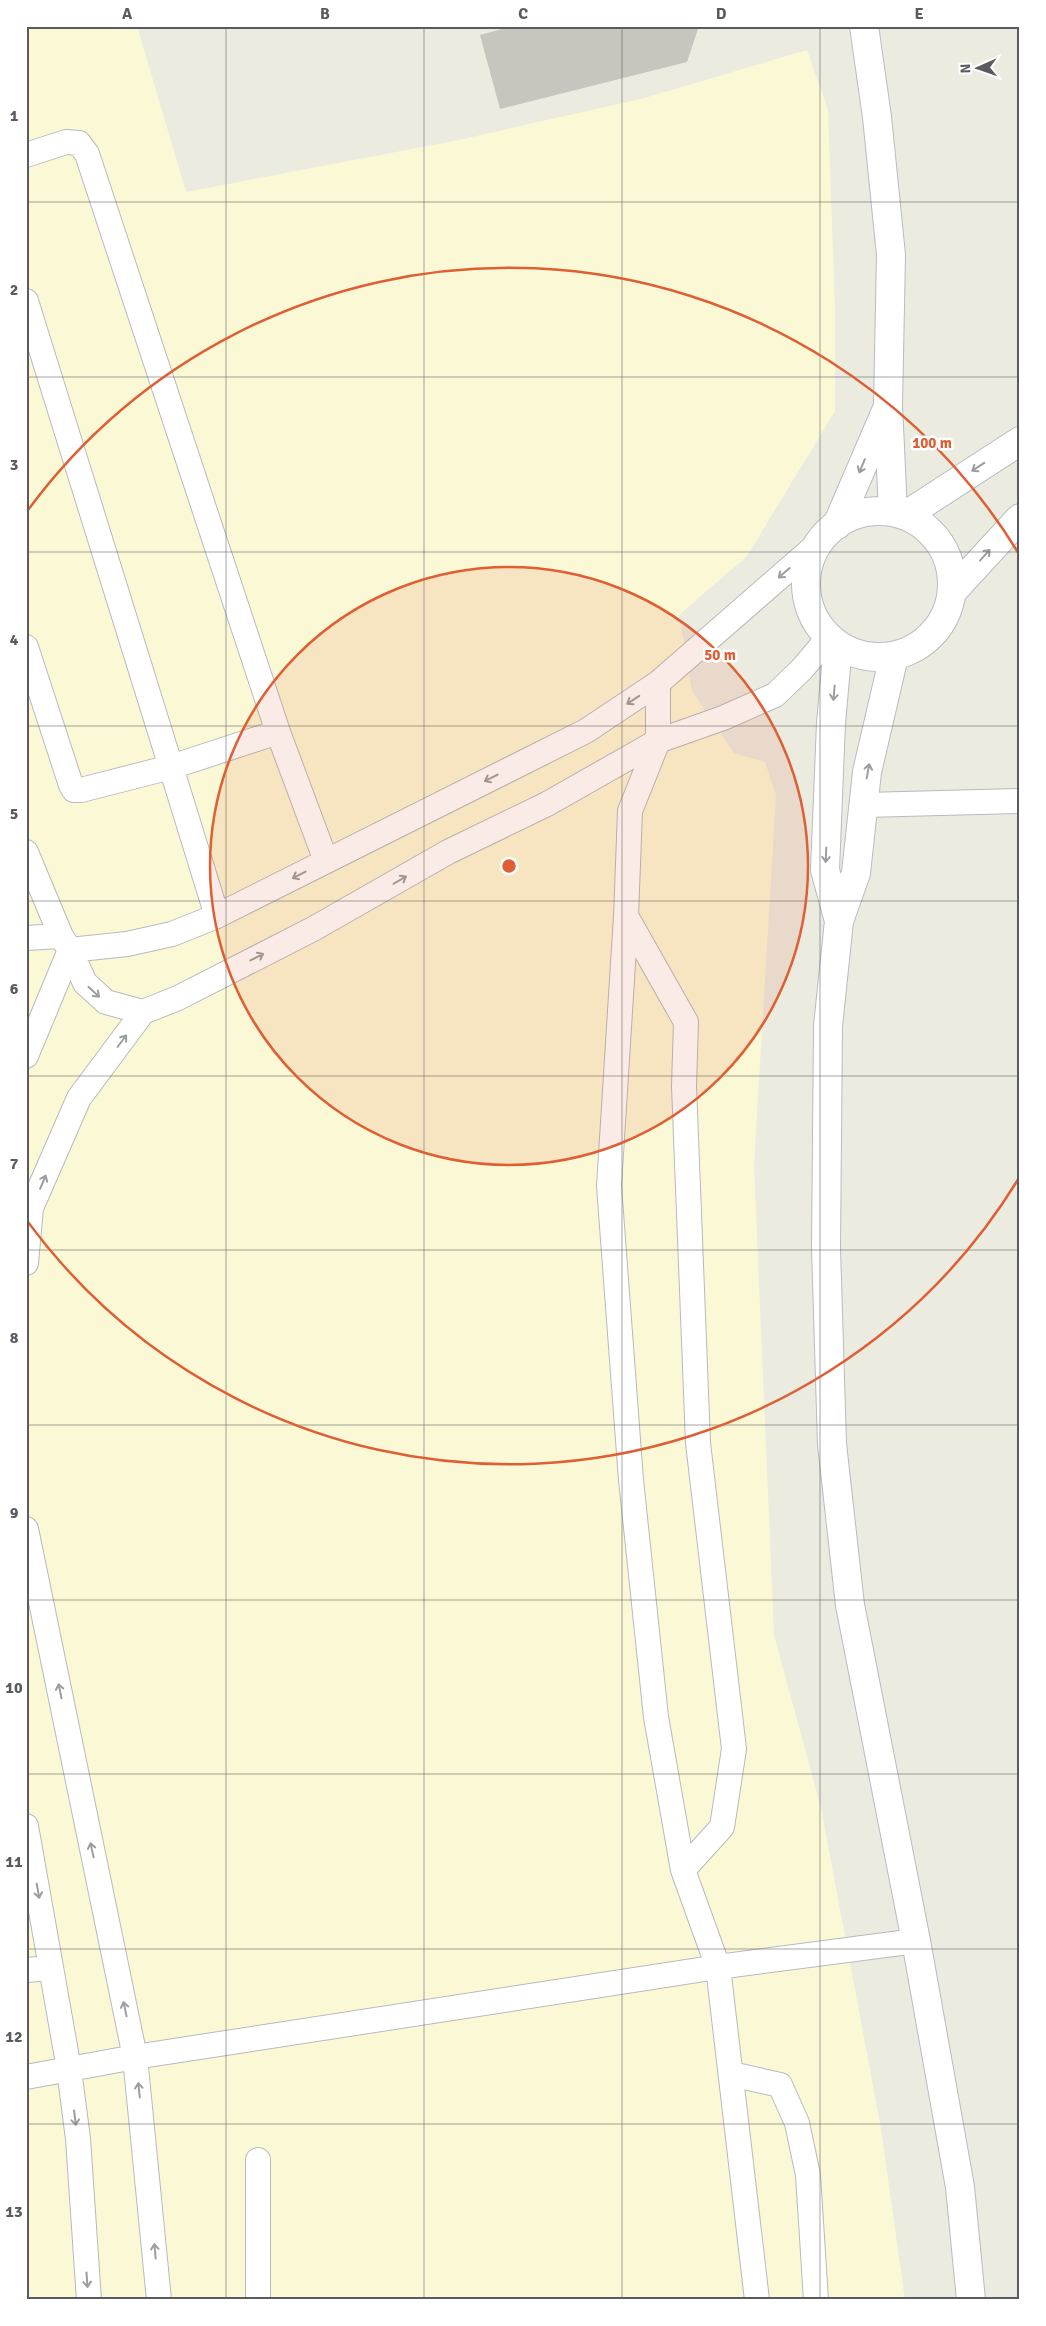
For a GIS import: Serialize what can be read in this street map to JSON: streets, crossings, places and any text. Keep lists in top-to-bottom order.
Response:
{
  "north": "left",
  "grid": {
    "columns": [
      "A",
      "B",
      "C",
      "D",
      "E"
    ],
    "rows": [
      "1",
      "2",
      "3",
      "4",
      "5",
      "6",
      "7",
      "8",
      "9",
      "10",
      "11",
      "12",
      "13"
    ]
  },
  "rings": ["100 m", "50 m"]
}
